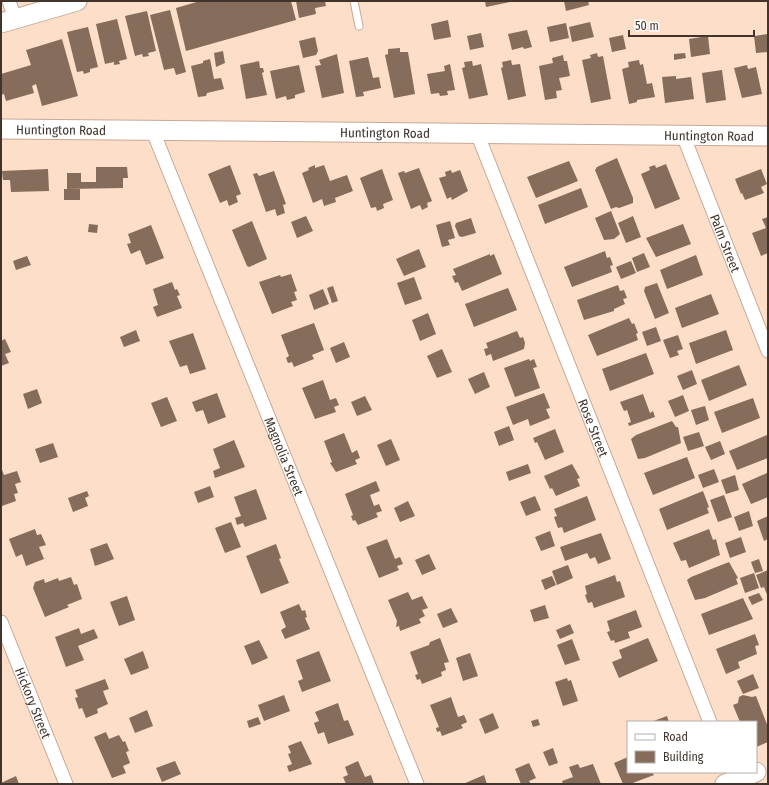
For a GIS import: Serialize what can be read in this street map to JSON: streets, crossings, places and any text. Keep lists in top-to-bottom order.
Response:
{
  "streets": {
    "main road": ["Huntington Road"],
    "street": [
      "Palm Street",
      "Rose Street",
      "Magnolia Street",
      "Hickory Street"
    ]
  },
  "crossings": [
    ["Huntington Road", "Palm Street"],
    ["Huntington Road", "Rose Street"],
    ["Huntington Road", "Magnolia Street"]
  ],
  "legend": ["Road", "Building"],
  "scale_bar": "50 m"
}
